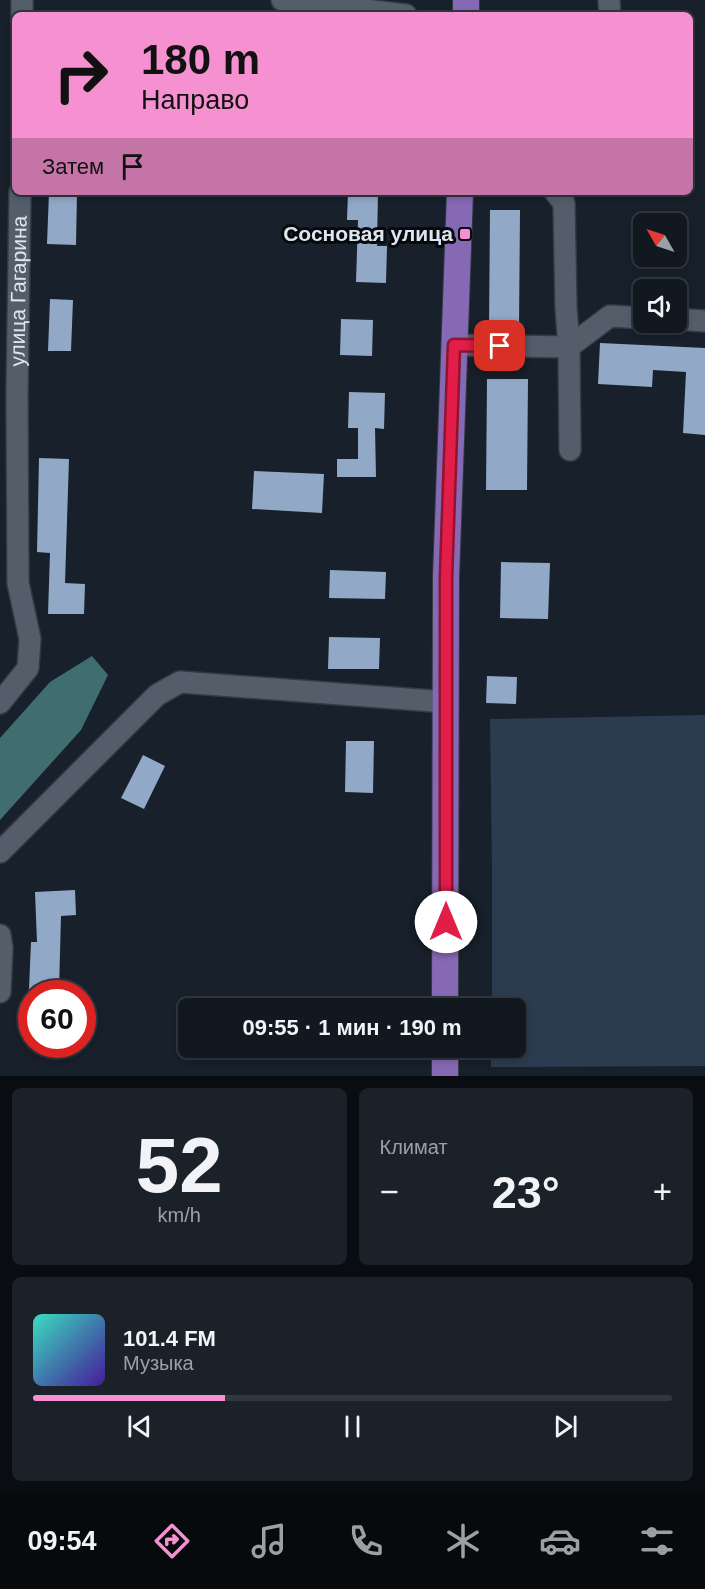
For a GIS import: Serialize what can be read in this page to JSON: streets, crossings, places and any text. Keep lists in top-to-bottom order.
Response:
{
  "streets": {
    "street": ["улица Гагарина"]
  },
  "places": {
    "transit": ["Сосновая улица"]
  },
  "north": "top left",
  "page": {
    "turn": ["180 m", "Направо"],
    "then": "Затем",
    "limit": "60",
    "trip": "09:55 · 1 мин · 190 m",
    "tile": [
      ["52", "km/h"],
      "Климат"
    ],
    "heat": ["−", "23°", "+"],
    "song": ["101.4 FM", "Музыка"],
    "tabs": "09:54"
  }
}
